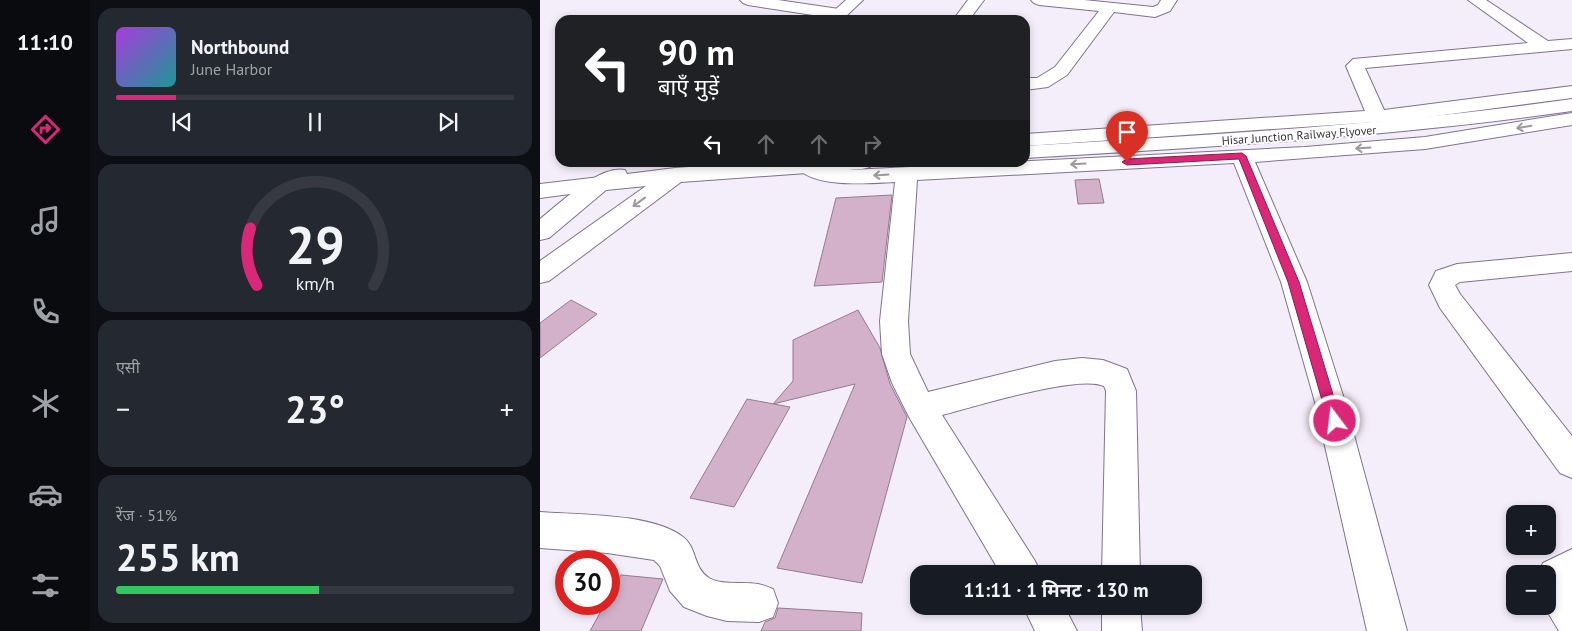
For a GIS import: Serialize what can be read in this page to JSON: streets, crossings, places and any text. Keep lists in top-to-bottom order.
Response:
{
  "streets": {
    "street": ["Hisar Junction Railway Flyover"]
  },
  "page": {
    "tabs": "11:10",
    "turn": ["90 m", "बाएँ मुड़ें"],
    "song": ["Northbound", "June Harbor"],
    "tile": [
      "एसी",
      ["रेंज · 51%", "255 km"]
    ],
    "heat": ["−", "23°", "+"],
    "map_buttons": ["+", "−"],
    "limit": "30",
    "trip": "11:11 · 1 मिनट · 130 m",
    "gauge": ["29", "km/h"]
  }
}
